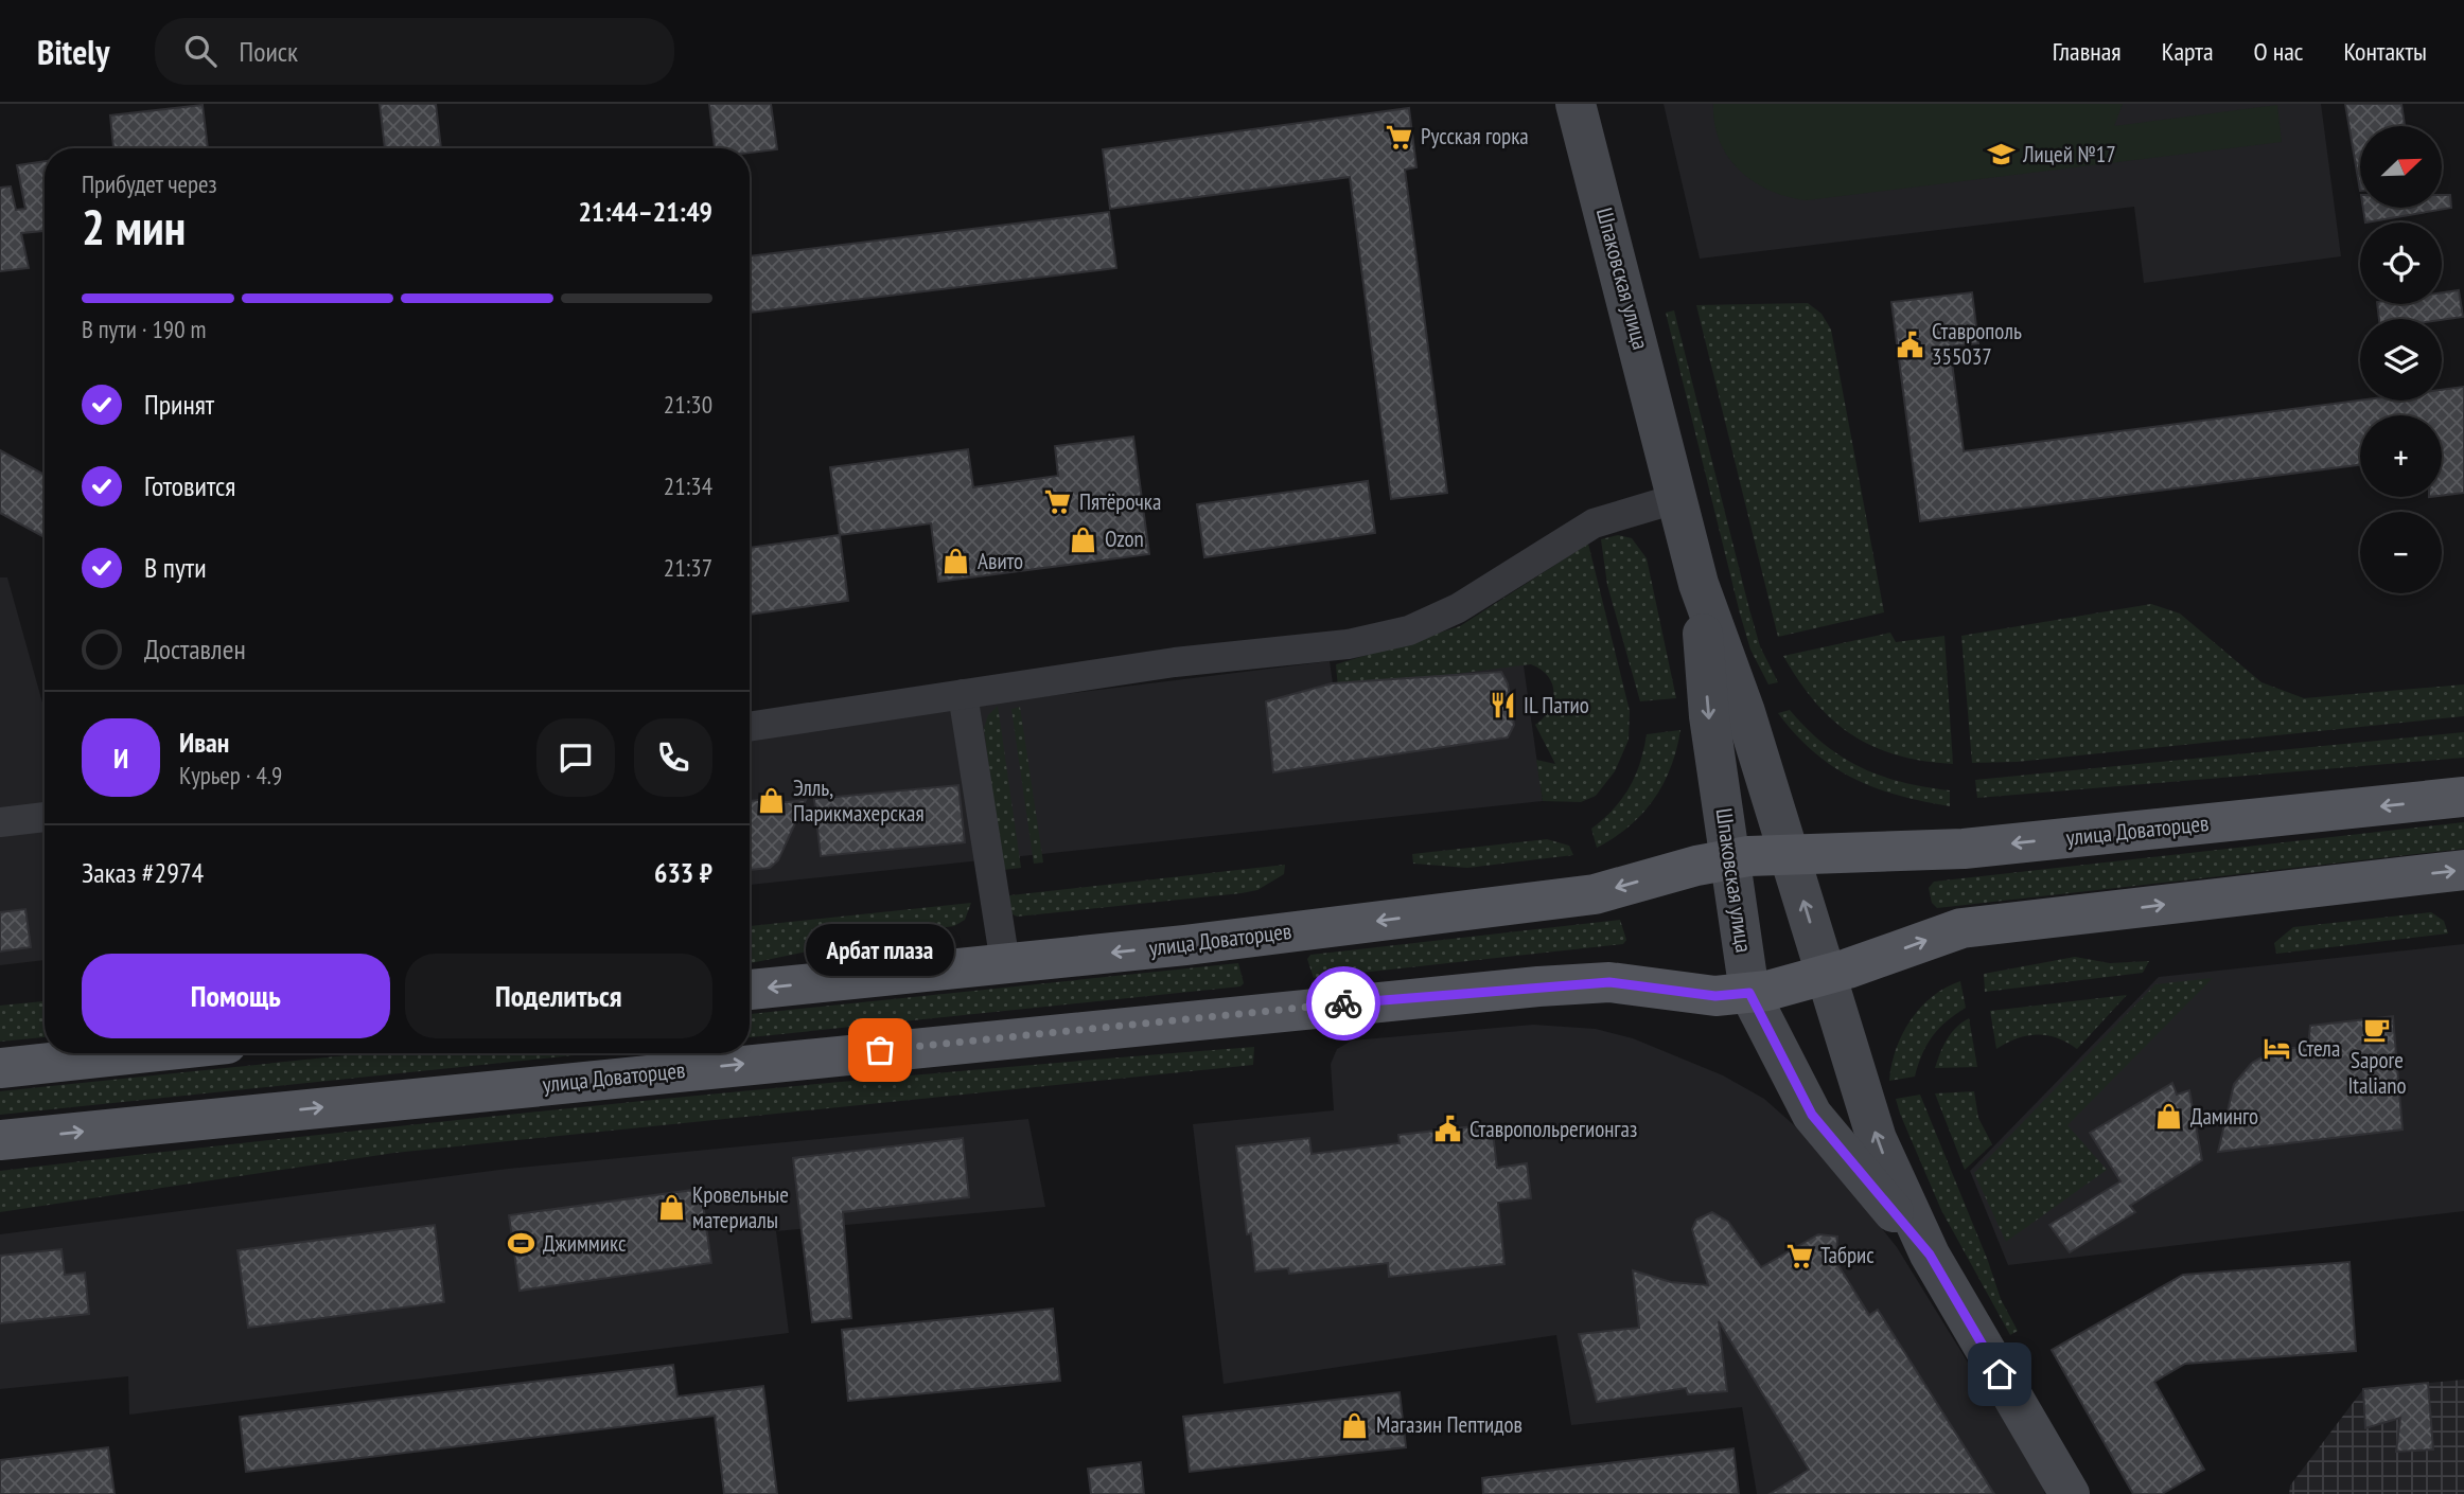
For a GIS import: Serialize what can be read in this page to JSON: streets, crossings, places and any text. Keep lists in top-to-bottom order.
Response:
{
  "streets": {
    "main road": ["Шпаковская улица", "улица Доваторцев"]
  },
  "crossings": [
    ["Шпаковская улица", "улица Доваторцев"]
  ],
  "places": {
    "supermarket": ["Русская горка", "Пятёрочка", "Табрис"],
    "school or university": ["Лицей №17"],
    "public building": ["Ставрополь 355037", "Ставропольрегионгаз"],
    "shop": [
      "Ozon",
      "Авито",
      "Элль, Парикмахерская",
      "Даминго",
      "Кровельные материалы",
      "Магазин Пептидов"
    ],
    "restaurant": ["IL Патио"],
    "cafe": ["Sapore Italiano"],
    "hotel": ["Стела"],
    "other": ["Арбат плаза"],
    "sports": ["Джиммикс"]
  },
  "north": "top right",
  "page": {
    "header": "Bitely",
    "search": "Поиск",
    "nav": [
      "Главная",
      "Карта",
      "О нас",
      "Контакты"
    ],
    "map_buttons": ["+", "−"],
    "heading": ["2 мин", "Прибудет через", "21:44–21:49"],
    "panel": [
      "Иван",
      "Курьер · 4.9",
      "Заказ #2974",
      "633 ₽"
    ],
    "bar": "В пути · 190 m",
    "list": [
      ["Принят", "21:30"],
      ["Готовится", "21:34"],
      ["В пути", "21:37"],
      "Доставлен"
    ],
    "round": "И",
    "bubble": "Арбат плаза",
    "buttons": ["Помощь", "Поделиться"]
  }
}
